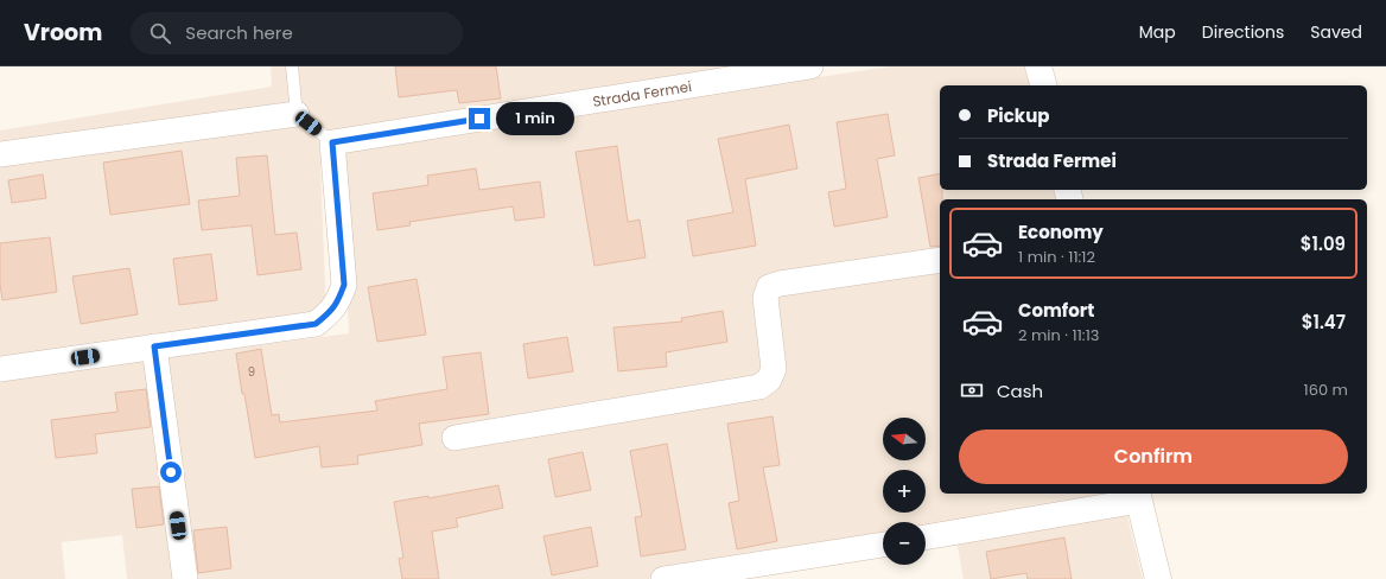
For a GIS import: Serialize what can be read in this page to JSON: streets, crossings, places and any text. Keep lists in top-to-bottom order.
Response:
{
  "streets": {
    "street": ["Strada Fermei"]
  },
  "house_numbers": ["9"],
  "north": "left",
  "page": {
    "header": "Vroom",
    "search": "Search here",
    "nav": ["Map", "Directions", "Saved"],
    "banner": ["Pickup", "Strada Fermei"],
    "bubble": "1 min",
    "list": [
      {
        "name": "Economy",
        "note": "1 min · 11:12",
        "value": "$1.09"
      },
      {
        "name": "Comfort",
        "note": "2 min · 11:13",
        "value": "$1.47"
      }
    ],
    "pay": ["Cash", "160 m"],
    "map_buttons": ["+", "−"],
    "buttons": "Confirm"
  }
}
